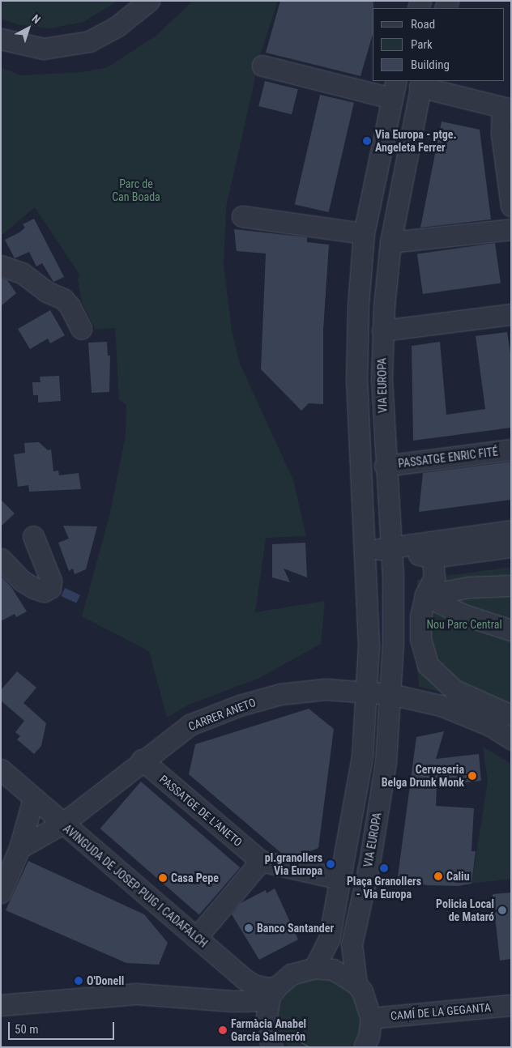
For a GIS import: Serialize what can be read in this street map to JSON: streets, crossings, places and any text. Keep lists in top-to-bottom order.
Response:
{
  "streets": {
    "street": [
      "VIA EUROPA",
      "PASSATGE ENRIC FITÉ",
      "CARRER ANETO",
      "PASSATGE DE L'ANETO",
      "AVINGUDA DE JOSEP PUIG I CADAFALCH",
      "CAMÍ DE LA GEGANTA"
    ]
  },
  "crossings": [
    ["VIA EUROPA", "PASSATGE ENRIC FITÉ"],
    ["CARRER ANETO", "PASSATGE DE L'ANETO"],
    ["CARRER ANETO", "AVINGUDA DE JOSEP PUIG I CADAFALCH"]
  ],
  "parks": ["Parc de Can Boada", "Nou Parc Central"],
  "places": [
    "Via Europa - ptge. Angeleta Ferrer",
    "Cerveseria Belga Drunk Monk",
    "pl.granollers Via Europa",
    "Plaça Granollers - Via Europa",
    "Caliu",
    "Casa Pepe",
    "Policia Local de Mataró",
    "Banco Santander",
    "O'Donell",
    "Farmàcia Anabel García Salmerón"
  ],
  "legend": ["Road", "Park", "Building"],
  "scale_bar": "50 m",
  "north": "top right"
}
